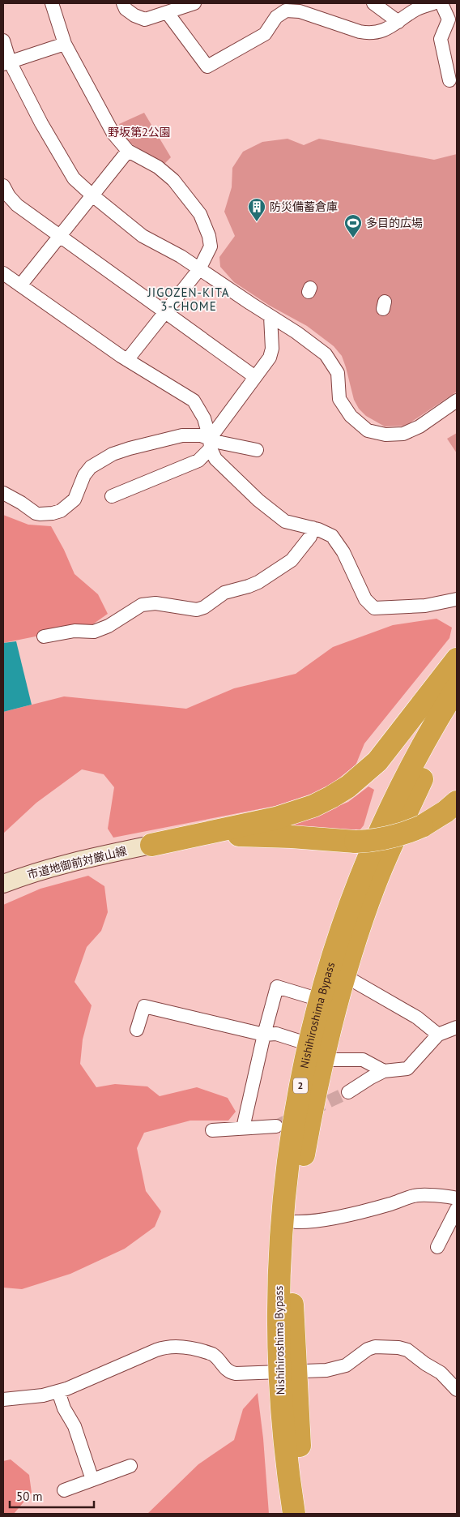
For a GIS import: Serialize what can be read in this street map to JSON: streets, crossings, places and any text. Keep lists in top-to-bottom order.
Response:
{
  "streets": {
    "highway": ["Nishihiroshima Bypass", "2"],
    "street": ["市道地御前対厳山線"]
  },
  "districts": ["JIGOZEN-KITA 3-CHOME"],
  "parks": ["野坂第2公園"],
  "places": {
    "building": ["防災備蓄倉庫"],
    "sports": ["多目的広場"]
  },
  "scale_bar": "50 m"
}
